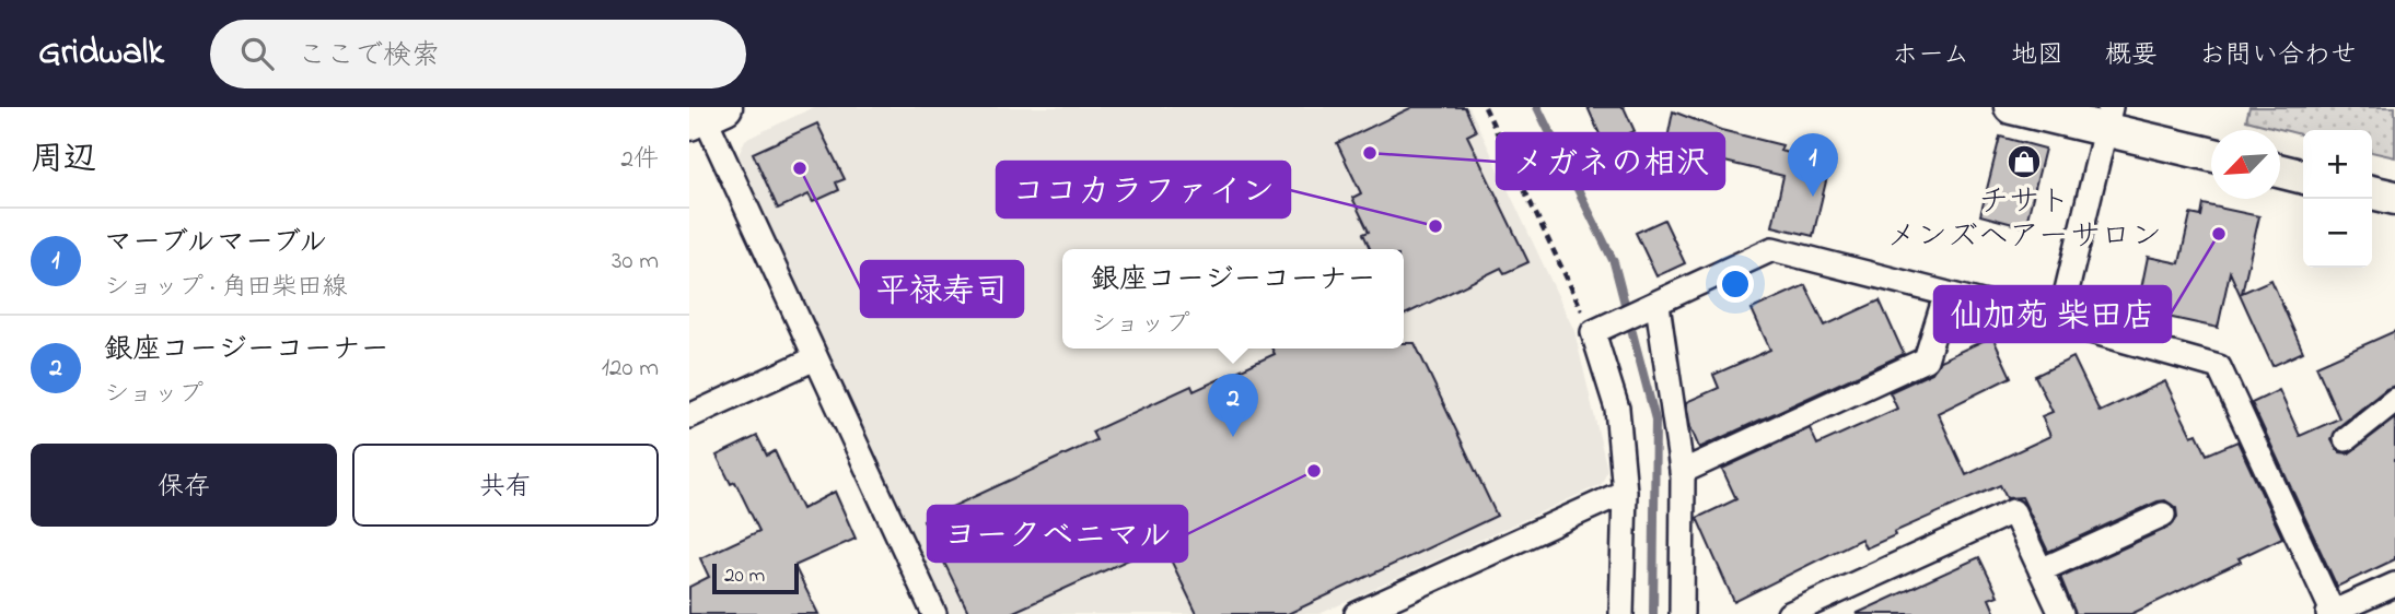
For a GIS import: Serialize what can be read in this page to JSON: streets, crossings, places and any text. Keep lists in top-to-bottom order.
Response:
{
  "places": {
    "other": [
      "メガネの相沢",
      "平禄寿司",
      "ココカラファイン",
      "仙加苑 柴田店",
      "ヨークベニマル"
    ],
    "shop": ["チサト メンズヘアーサロン"]
  },
  "scale_bar": "20 m",
  "north": "bottom left",
  "page": {
    "header": "Gridwalk",
    "search": "ここで検索",
    "nav": [
      "ホーム",
      "地図",
      "概要",
      "お問い合わせ"
    ],
    "heading": ["周辺", "2件"],
    "map_buttons": ["+", "−"],
    "pins": ["1", "2"],
    "list": [
      {
        "mark": "1",
        "name": "マーブルマーブル",
        "note": "ショップ · 角田柴田線",
        "value": "30 m"
      },
      {
        "mark": "2",
        "name": "銀座コージーコーナー",
        "note": "ショップ",
        "value": "120 m"
      }
    ],
    "popup": ["銀座コージーコーナー", "ショップ"],
    "buttons": ["保存", "共有"],
    "scale": "20 m"
  }
}
